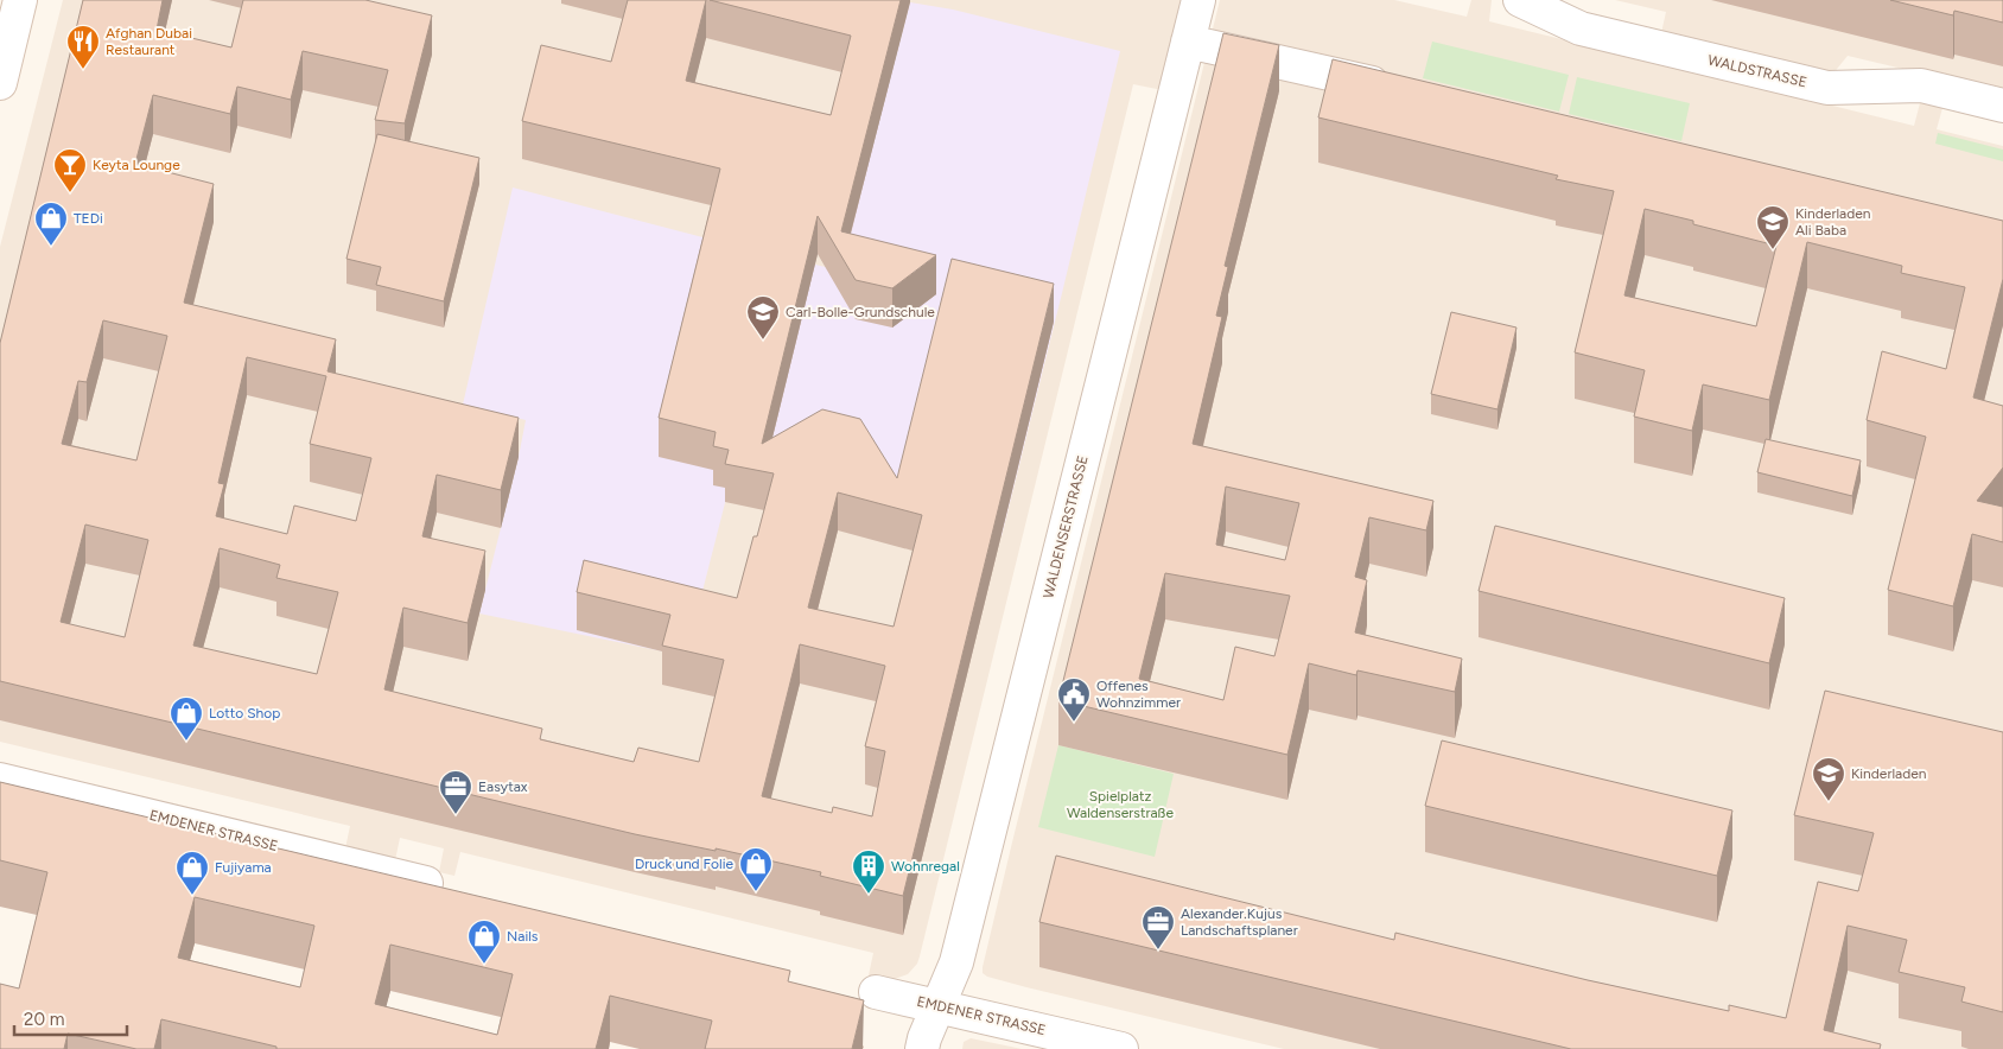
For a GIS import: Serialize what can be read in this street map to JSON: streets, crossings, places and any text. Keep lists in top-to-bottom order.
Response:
{
  "streets": {
    "street": ["WALDSTRASSE", "WALDENSERSTRASSE", "EMDENER STRASSE"]
  },
  "crossings": [
    ["WALDENSERSTRASSE", "EMDENER STRASSE"]
  ],
  "parks": ["Spielplatz Waldenserstraße"],
  "places": {
    "restaurant": ["Afghan Dubai Restaurant"],
    "bar": ["Keyta Lounge"],
    "shop": [
      "TEDi",
      "Lotto Shop",
      "Druck und Folie",
      "Fujiyama",
      "Nails"
    ],
    "school or university": ["Kinderladen Ali Baba", "Carl-Bolle-Grundschule", "Kinderladen"],
    "public building": ["Offenes Wohnzimmer"],
    "office": ["Easytax", "Alexander.Kujus Landschaftsplaner"],
    "building": ["Wohnregal"]
  },
  "scale_bar": "20 m"
}
